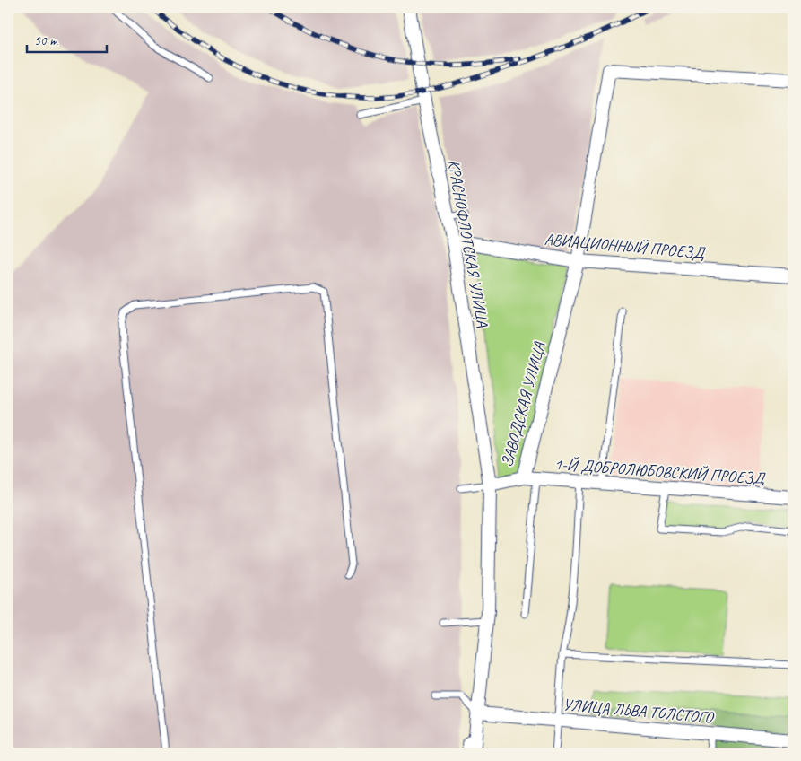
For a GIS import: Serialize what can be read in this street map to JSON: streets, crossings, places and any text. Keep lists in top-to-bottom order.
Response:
{
  "streets": {
    "street": [
      "КРАСНОФЛОТСКАЯ УЛИЦА",
      "АВИАЦИОННЫЙ ПРОЕЗД",
      "ЗАВОДСКАЯ УЛИЦА",
      "1-Й ДОБРОЛЮБОВСКИЙ ПРОЕЗД",
      "УЛИЦА ЛЬВА ТОЛСТОГО"
    ]
  },
  "crossings": [
    ["КРАСНОФЛОТСКАЯ УЛИЦА", "АВИАЦИОННЫЙ ПРОЕЗД"],
    ["КРАСНОФЛОТСКАЯ УЛИЦА", "ЗАВОДСКАЯ УЛИЦА"],
    ["АВИАЦИОННЫЙ ПРОЕЗД", "ЗАВОДСКАЯ УЛИЦА"],
    ["ЗАВОДСКАЯ УЛИЦА", "1-Й ДОБРОЛЮБОВСКИЙ ПРОЕЗД"],
    ["ЗАВОДСКАЯ УЛИЦА", "УЛИЦА ЛЬВА ТОЛСТОГО"]
  ],
  "scale_bar": "50 m"
}
